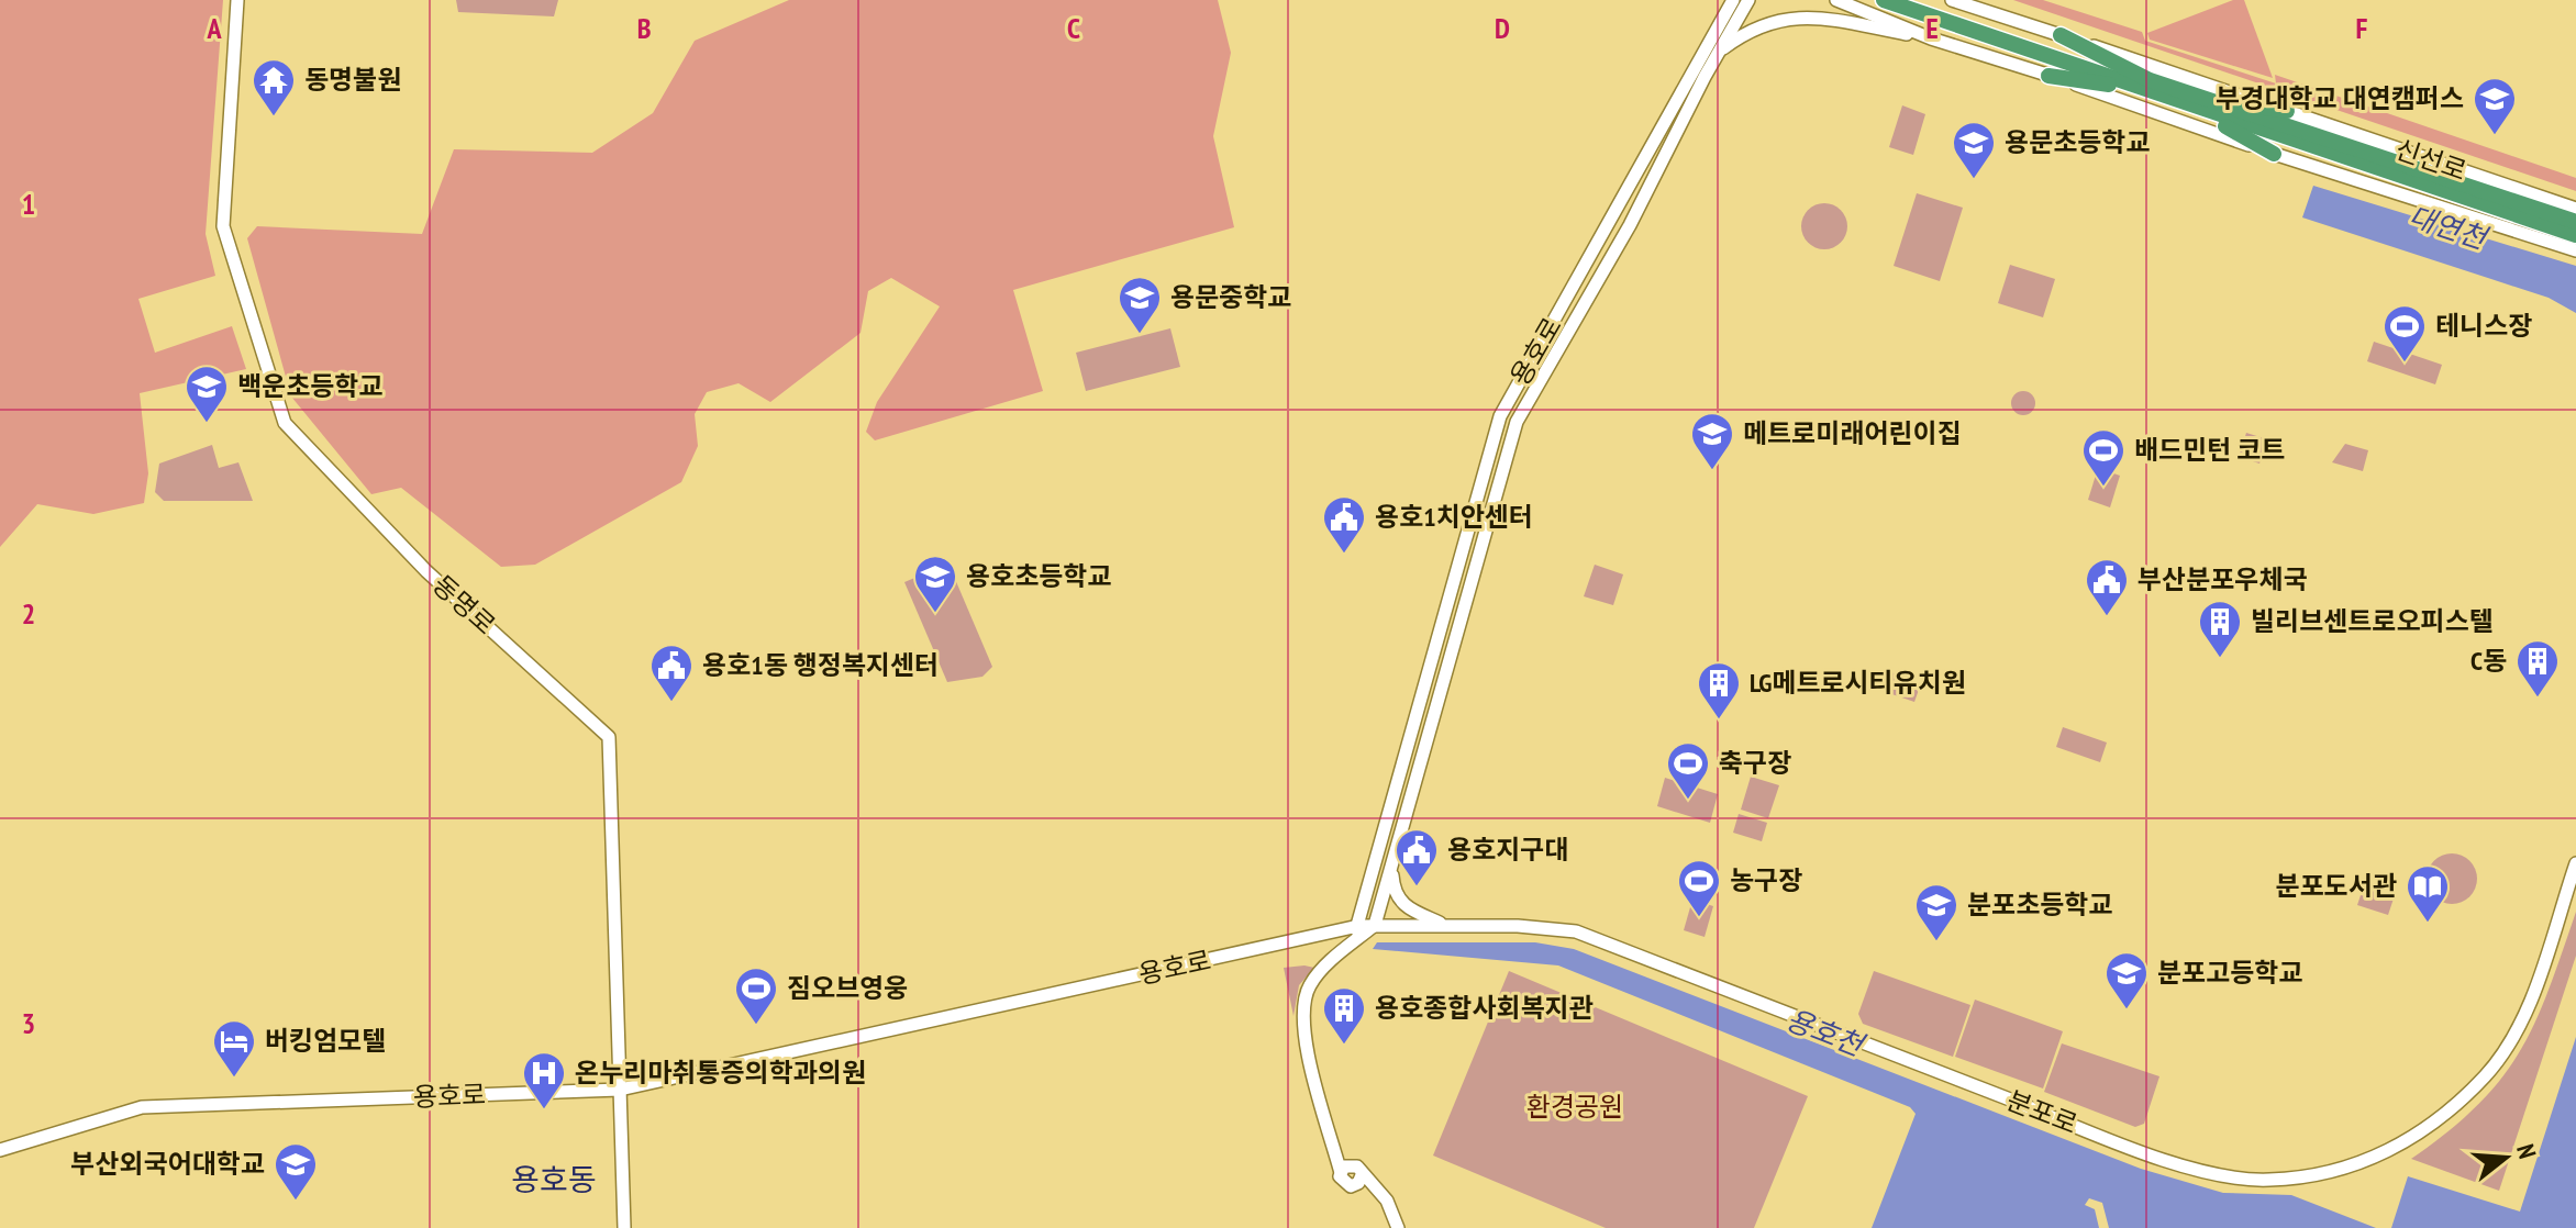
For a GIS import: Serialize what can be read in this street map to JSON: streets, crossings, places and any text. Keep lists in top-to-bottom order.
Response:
{
  "streets": {
    "main road": [
      "신선로",
      "용호로",
      "동명로",
      "분포로"
    ]
  },
  "crossings": [
    ["용호로", "동명로"],
    ["용호로", "분포로"]
  ],
  "districts": ["용호동"],
  "water": ["대연천", "용호천"],
  "parks": ["환경공원"],
  "places": {
    "temple": ["동명불원"],
    "school or university": [
      "부경대학교 대연캠퍼스",
      "용문초등학교",
      "용문중학교",
      "백운초등학교",
      "메트로미래어린이집",
      "용호초등학교",
      "분포초등학교",
      "분포고등학교",
      "부산외국어대학교"
    ],
    "sports": [
      "테니스장",
      "배드민턴 코트",
      "축구장",
      "농구장",
      "짐오브영웅"
    ],
    "public building": [
      "용호1치안센터",
      "부산분포우체국",
      "용호1동 행정복지센터",
      "용호지구대"
    ],
    "building": [
      "빌리브센트로오피스텔",
      "C동",
      "LG메트로시티유치원",
      "용호종합사회복지관"
    ],
    "library": ["분포도서관"],
    "hotel": ["버킹엄모텔"],
    "hospital": ["온누리마취통증의학과의원"]
  },
  "north": "right",
  "grid": {
    "columns": [
      "A",
      "B",
      "C",
      "D",
      "E",
      "F"
    ],
    "rows": ["1", "2", "3"]
  }
}
